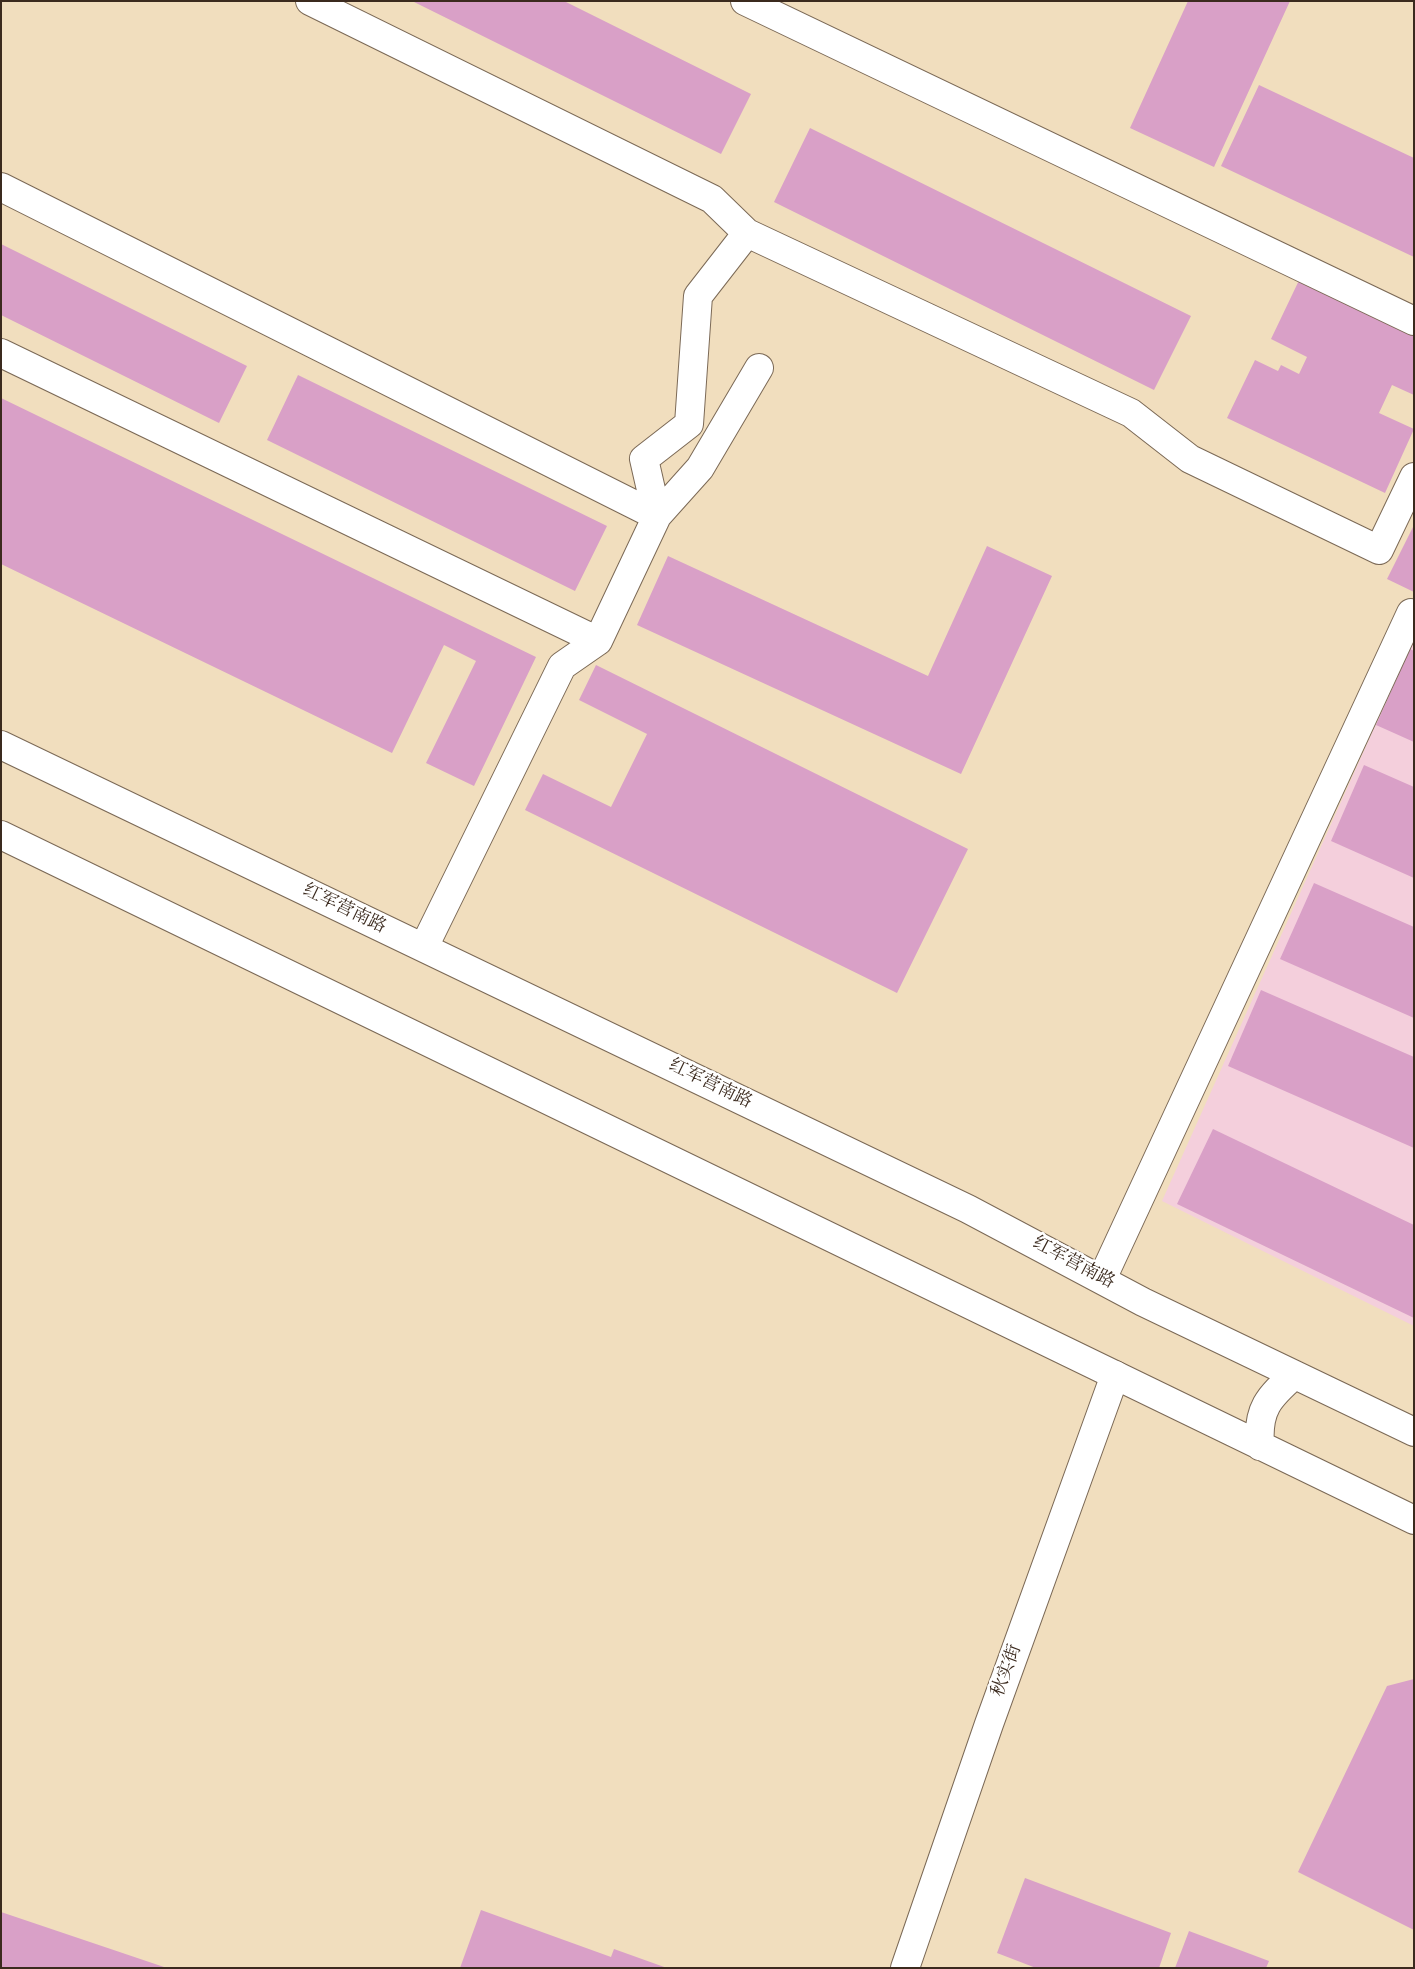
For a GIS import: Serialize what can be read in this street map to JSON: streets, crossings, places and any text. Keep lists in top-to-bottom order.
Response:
{
  "streets": {
    "street": ["红军营南路", "秋实街"]
  }
}
